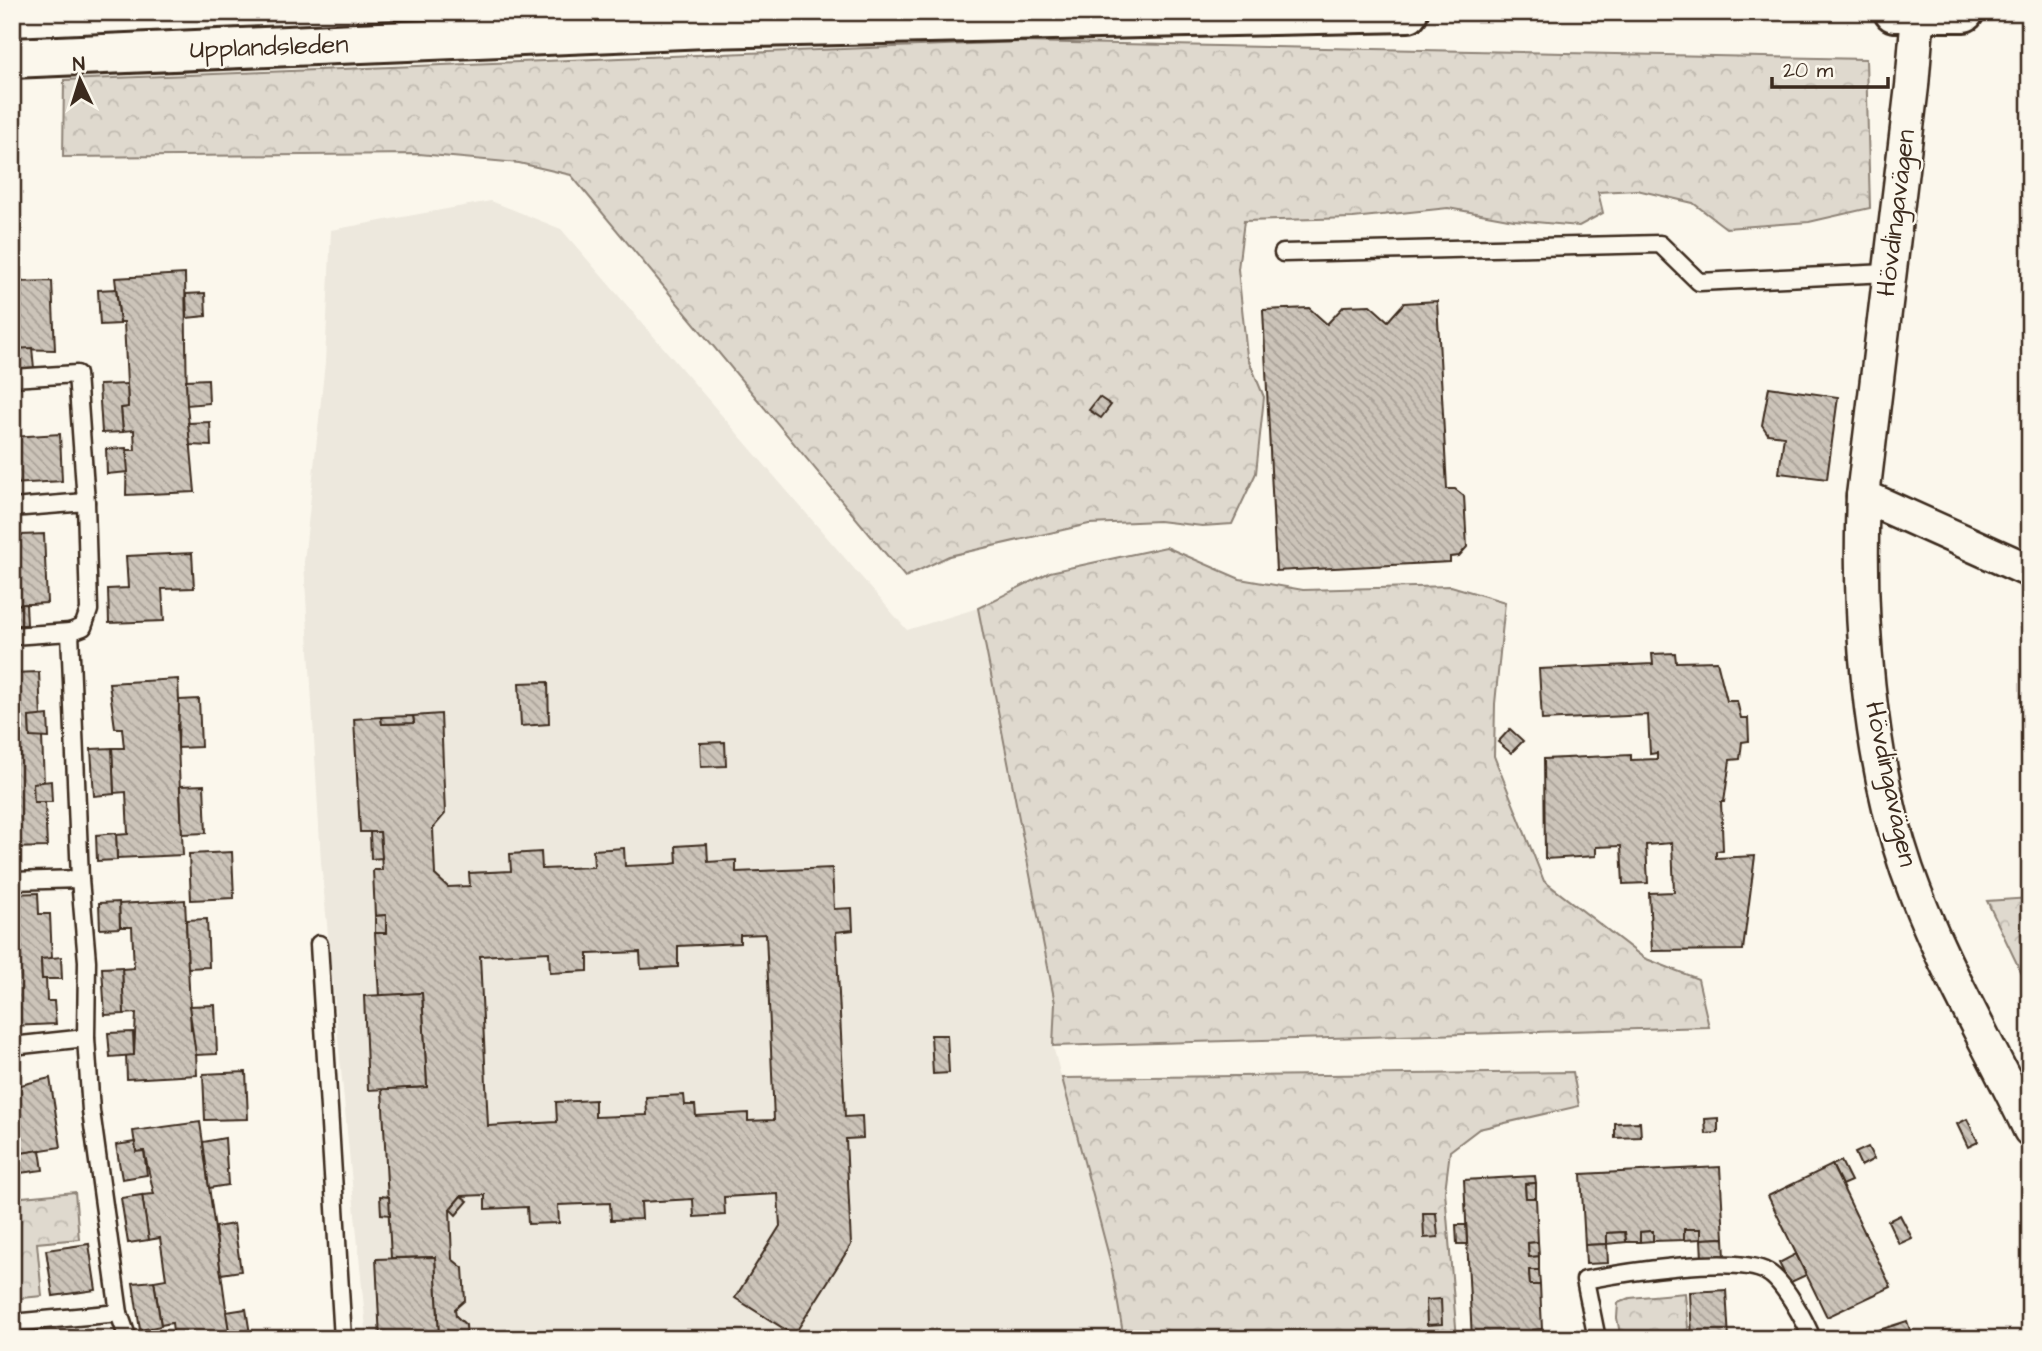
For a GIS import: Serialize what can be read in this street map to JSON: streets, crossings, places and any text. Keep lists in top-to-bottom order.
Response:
{
  "streets": {
    "street": ["Upplandsleden", "Hövdingavägen"]
  },
  "scale_bar": "20 m",
  "north": "top"
}
